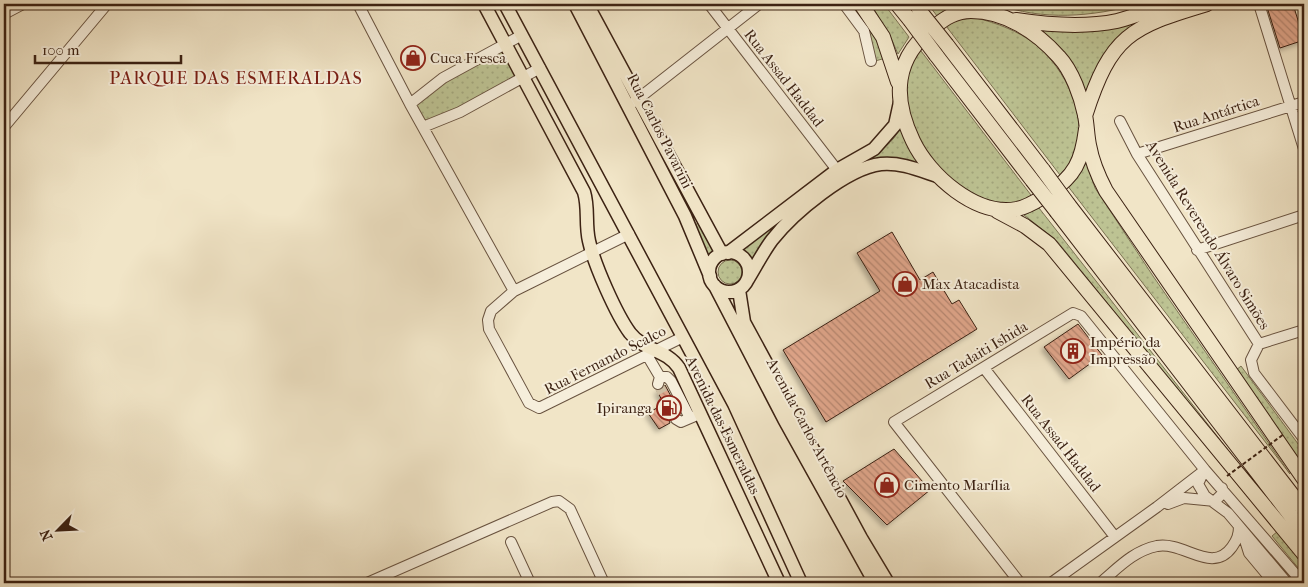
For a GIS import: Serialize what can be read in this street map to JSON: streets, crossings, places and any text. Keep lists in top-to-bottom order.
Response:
{
  "streets": {
    "main road": ["Rua Carlos Pavarini", "Avenida das Esmeraldas", "Avenida Carlos Artêncio"],
    "street": [
      "Rua Assad Haddad",
      "Rua Antártica",
      "Avenida Reverendo Álvaro Simões",
      "Rua Tadaiti Ishida",
      "Rua Fernando Scalco"
    ]
  },
  "crossings": [
    ["Rua Assad Haddad", "Rua Tadaiti Ishida"],
    ["Rua Antártica", "Avenida Reverendo Álvaro Simões"],
    ["Rua Carlos Pavarini", "Avenida Carlos Artêncio"],
    ["Rua Fernando Scalco", "Avenida das Esmeraldas"]
  ],
  "districts": ["PARQUE DAS ESMERALDAS"],
  "places": {
    "shop": ["Cuca Fresca", "Max Atacadista", "Cimento Marília"],
    "building": ["Império da Impressão"],
    "fuel station": ["Ipiranga"]
  },
  "scale_bar": "100 m",
  "north": "bottom left"
}
